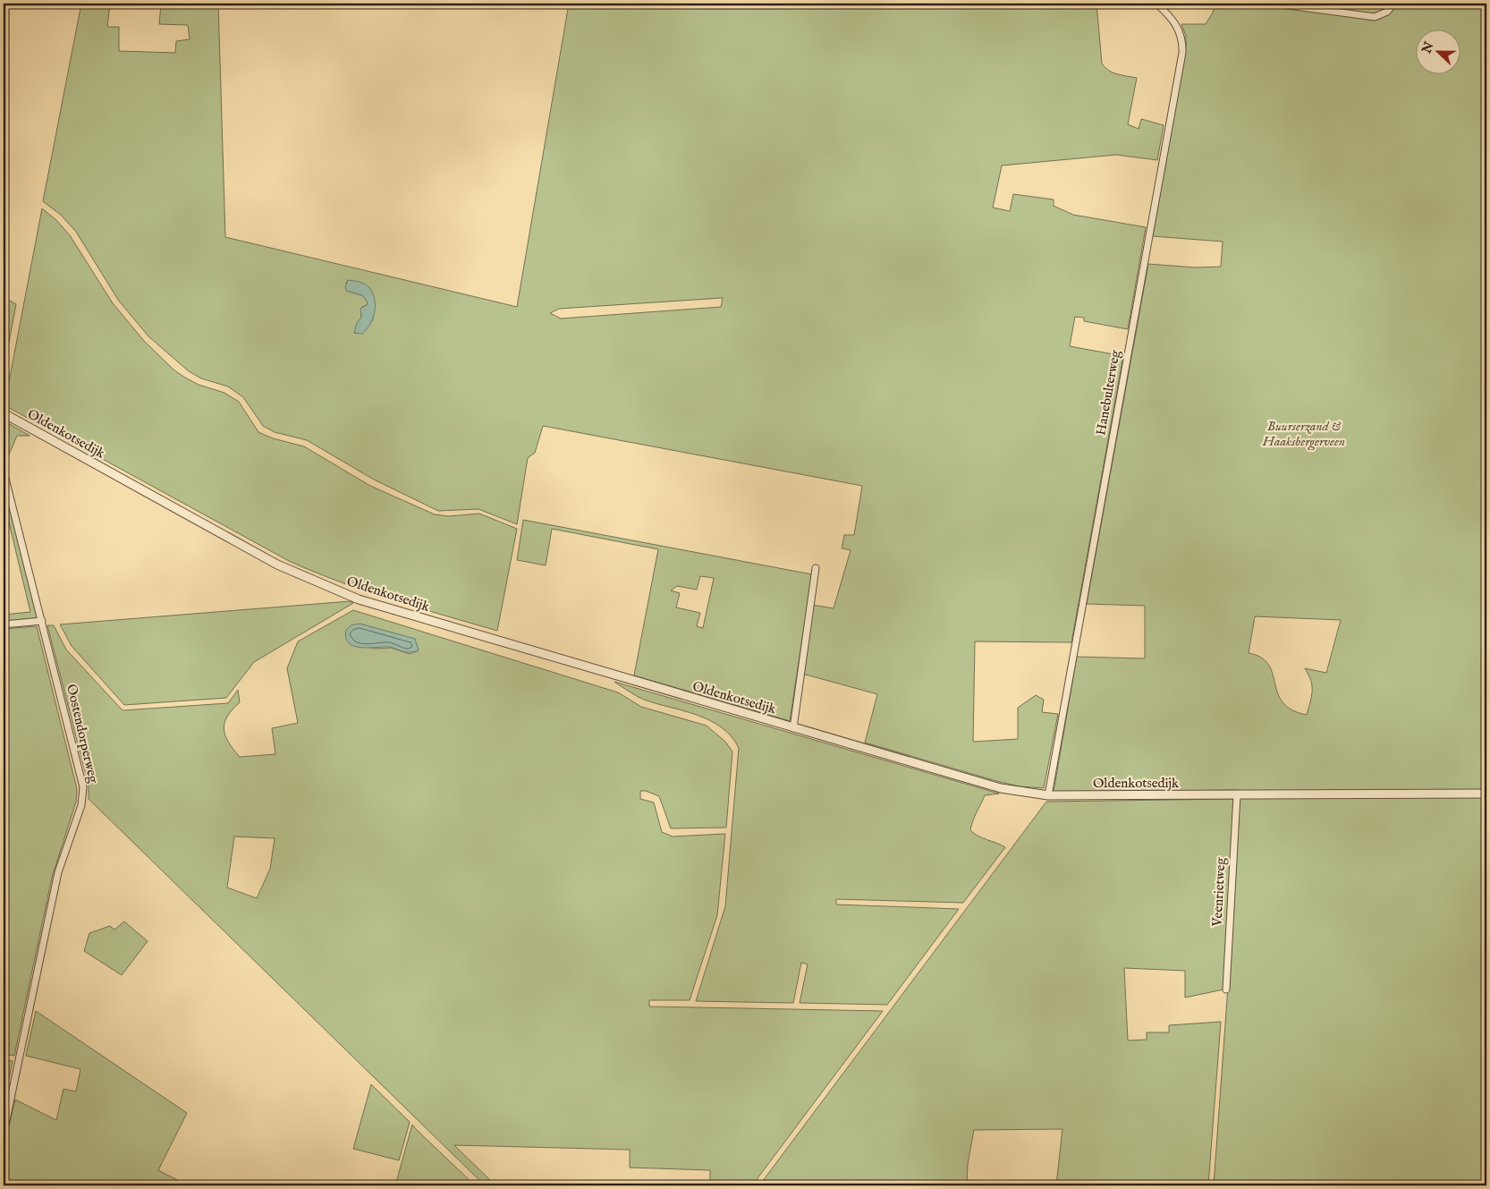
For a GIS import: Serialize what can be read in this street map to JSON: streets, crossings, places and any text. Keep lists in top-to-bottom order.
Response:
{
  "streets": {
    "street": [
      "Hanebulterweg",
      "Oldenkotsedijk",
      "Oostendorperweg",
      "Veenrietweg"
    ]
  },
  "crossings": [
    ["Hanebulterweg", "Oldenkotsedijk"],
    ["Oldenkotsedijk", "Veenrietweg"]
  ],
  "parks": ["Buurserzand & Haaksbergerveen"],
  "north": "left"
}
